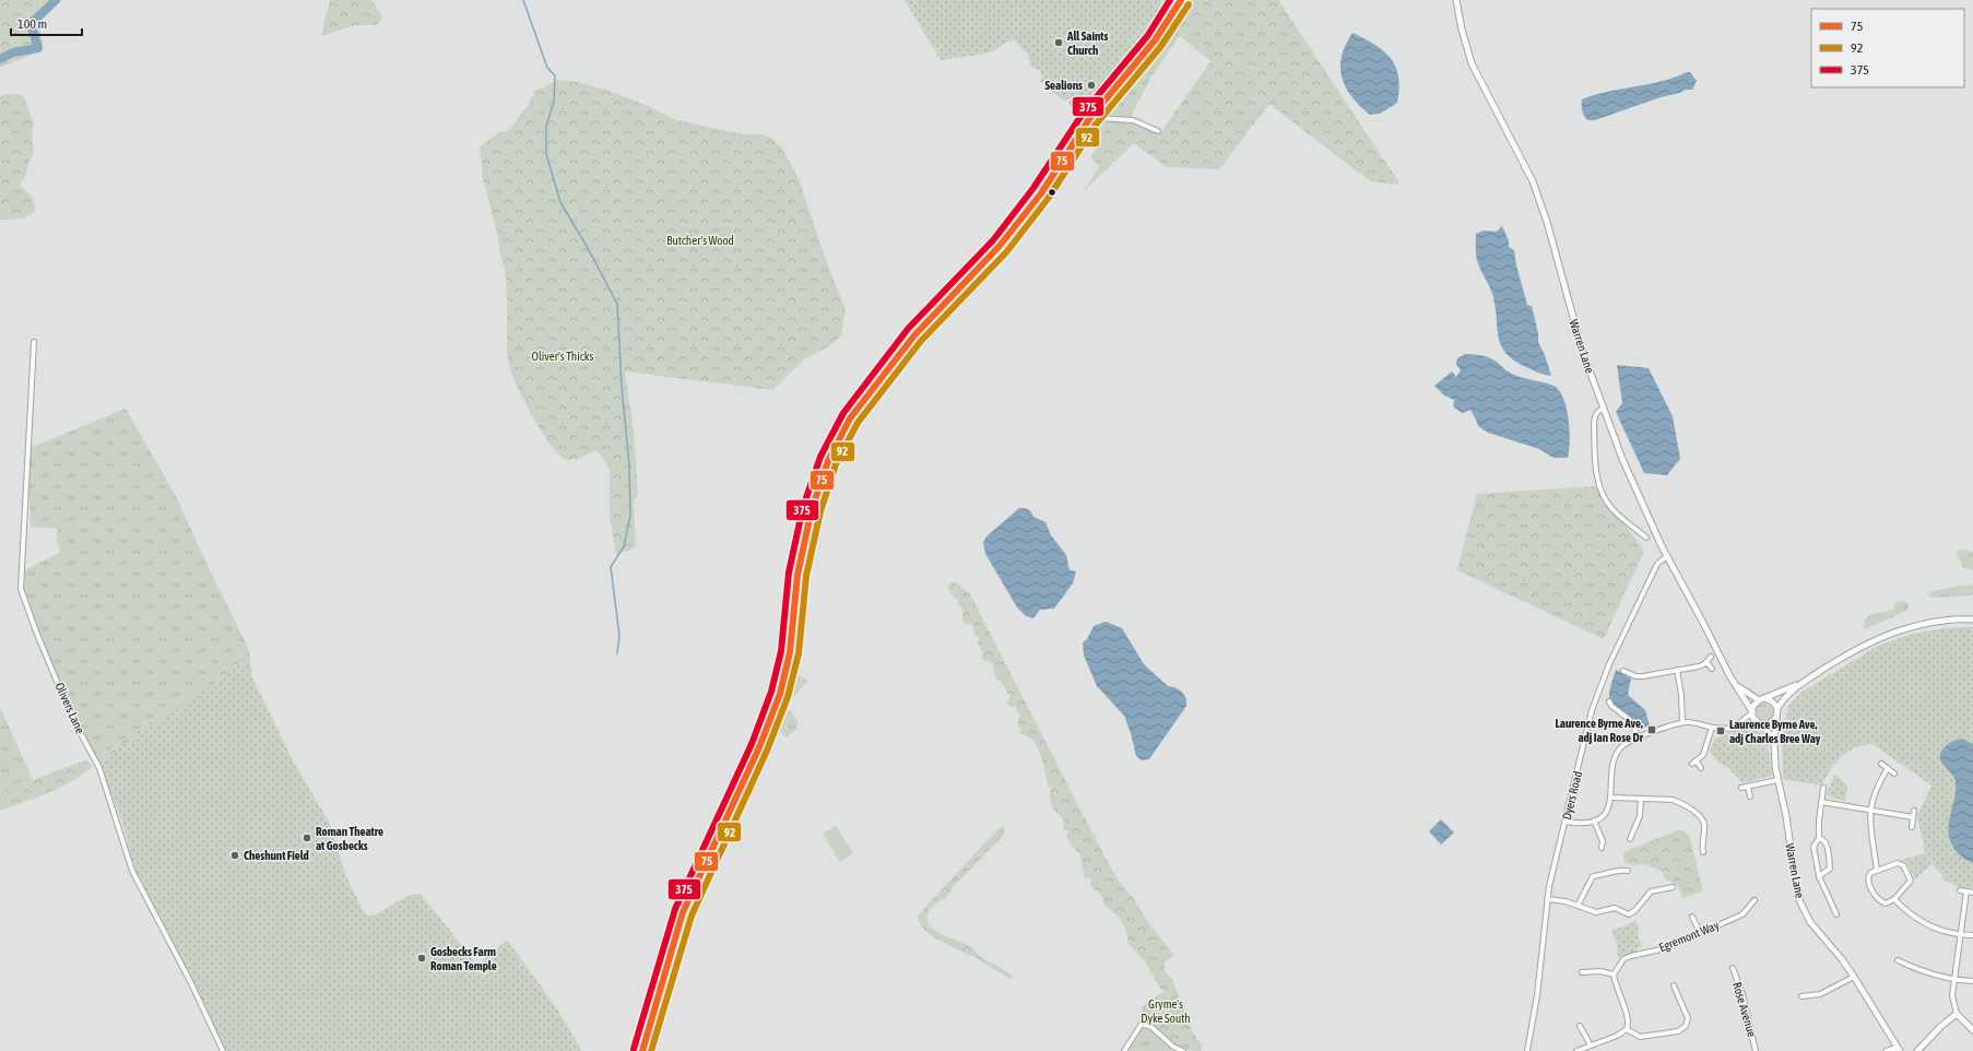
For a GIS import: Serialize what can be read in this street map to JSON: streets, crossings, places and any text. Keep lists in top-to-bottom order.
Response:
{
  "streets": {
    "street": [
      "Warren Lane",
      "Olivers Lane",
      "Dyers Road",
      "Egremont Way",
      "Rose Avenue"
    ]
  },
  "crossings": [
    ["Warren Lane", "Dyers Road"]
  ],
  "parks": ["Butcher's Wood", "Oliver's Thicks", "Gryme's Dyke South"],
  "places": {
    "other": [
      "All Saints Church",
      "Sealions",
      "Roman Theatre at Gosbecks",
      "Cheshunt Field",
      "Gosbecks Farm Roman Temple"
    ],
    "transit": ["Laurence Byrne Ave, adj Ian Rose Dr", "Laurence Byrne Ave, adj Charles Bree Way"]
  },
  "lines": ["transit line 75", "transit line 375", "transit line 92"],
  "legend": ["75", "92", "375"],
  "scale_bar": "100 m"
}
